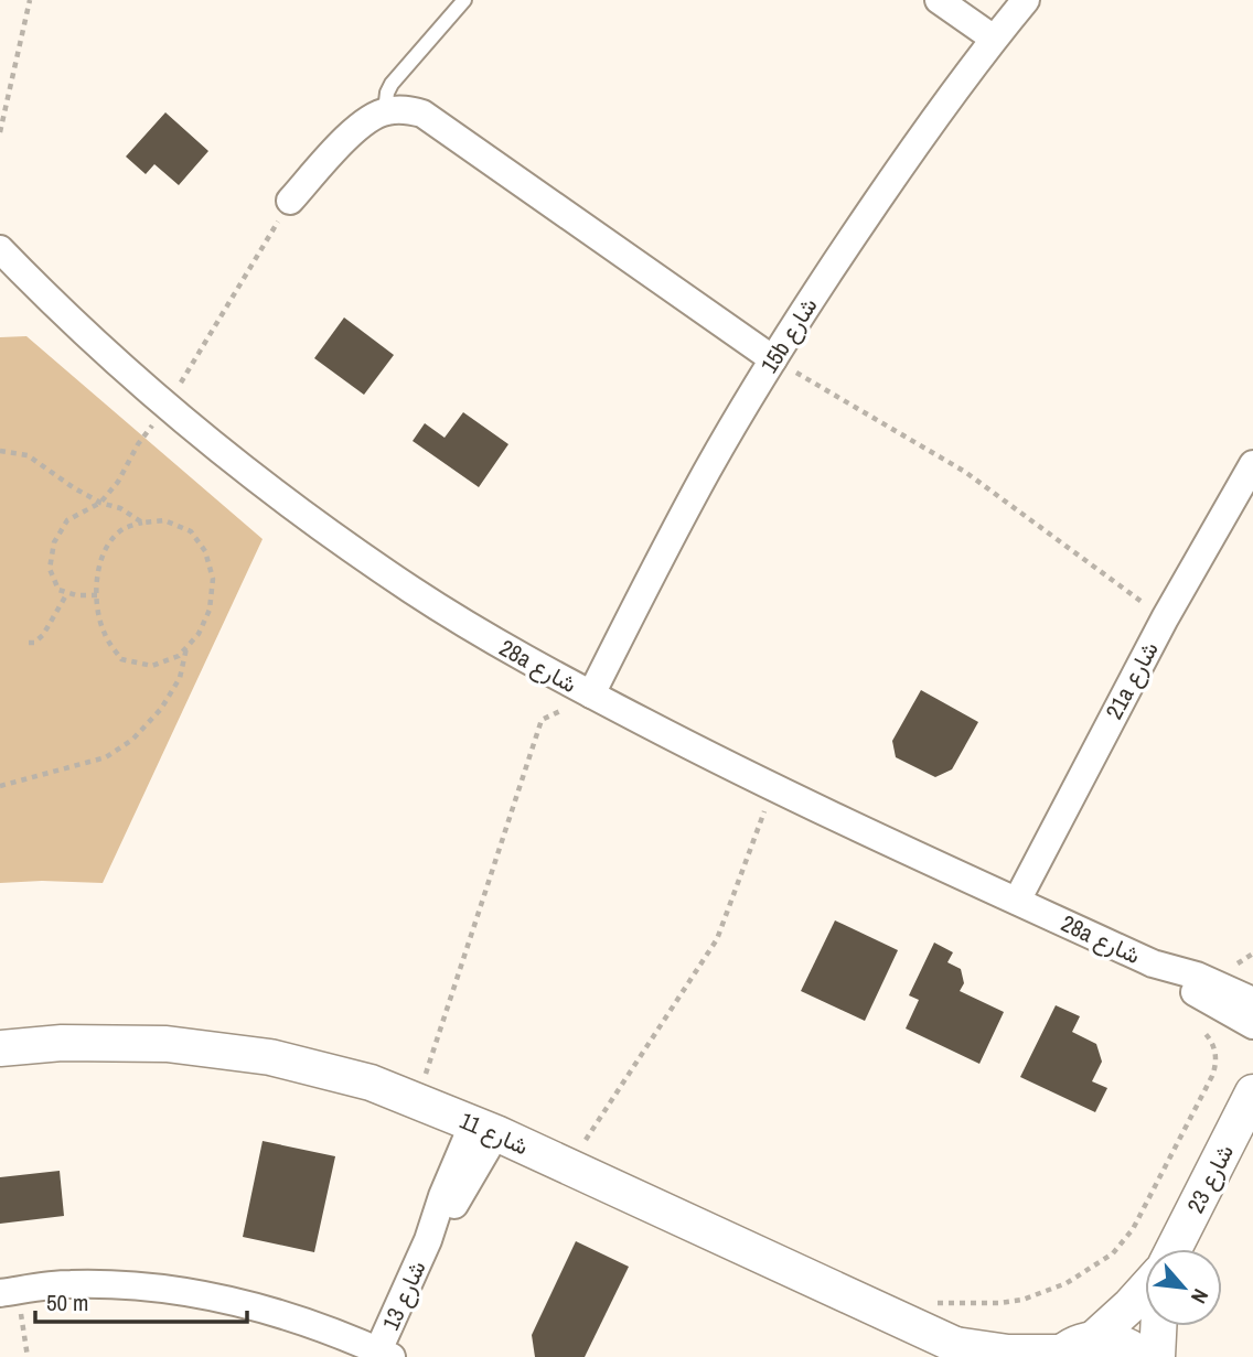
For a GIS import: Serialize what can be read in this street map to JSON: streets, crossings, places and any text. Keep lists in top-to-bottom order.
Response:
{
  "streets": {
    "street": [
      "15b شارع",
      "28a شارع",
      "21a شارع",
      "شارع 11",
      "شارع 23",
      "شارع 13"
    ]
  },
  "crossings": [
    ["15b شارع", "28a شارع"],
    ["28a شارع", "21a شارع"],
    ["شارع 11", "شارع 13"]
  ],
  "scale_bar": "50 m",
  "north": "bottom right"
}
